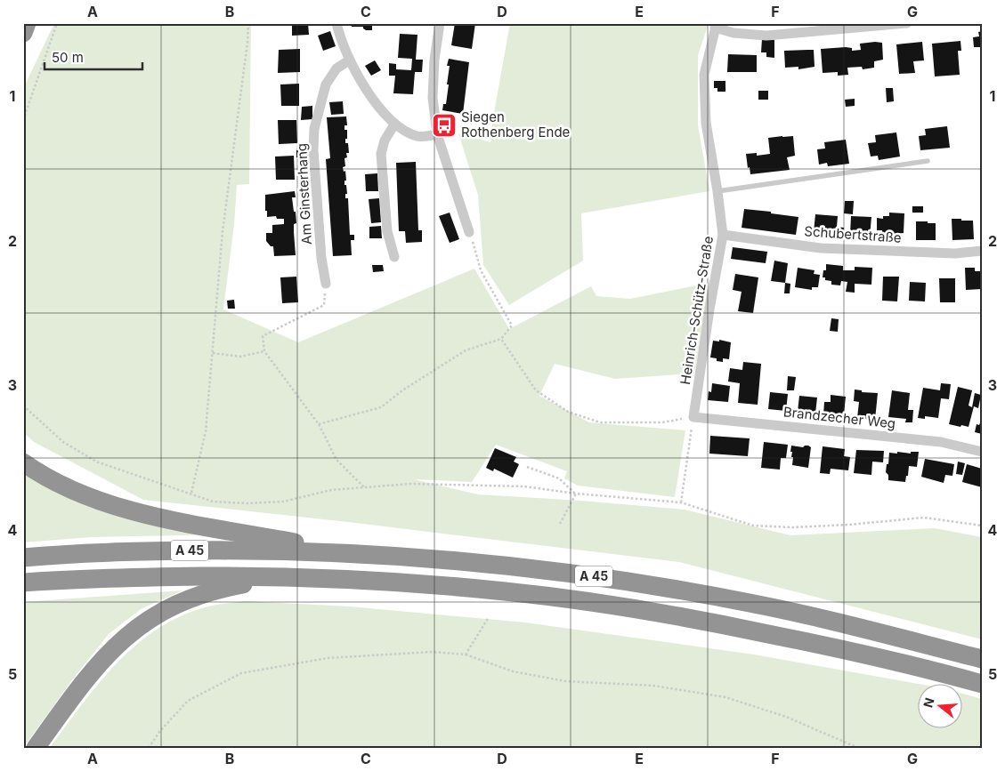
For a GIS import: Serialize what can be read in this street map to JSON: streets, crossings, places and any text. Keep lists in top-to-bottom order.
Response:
{
  "streets": {
    "highway": ["A 45"],
    "street": [
      "Am Ginsterhang",
      "Schubertstraße",
      "Heinrich-Schütz-Straße",
      "Brandzecher Weg"
    ]
  },
  "crossings": [
    ["Schubertstraße", "Heinrich-Schütz-Straße"],
    ["Heinrich-Schütz-Straße", "Brandzecher Weg"]
  ],
  "places": {
    "bus stop": ["Siegen Rothenberg Ende"]
  },
  "scale_bar": "50 m",
  "north": "left",
  "grid": {
    "columns": [
      "A",
      "B",
      "C",
      "D",
      "E",
      "F",
      "G"
    ],
    "rows": [
      "1",
      "2",
      "3",
      "4",
      "5"
    ]
  }
}
